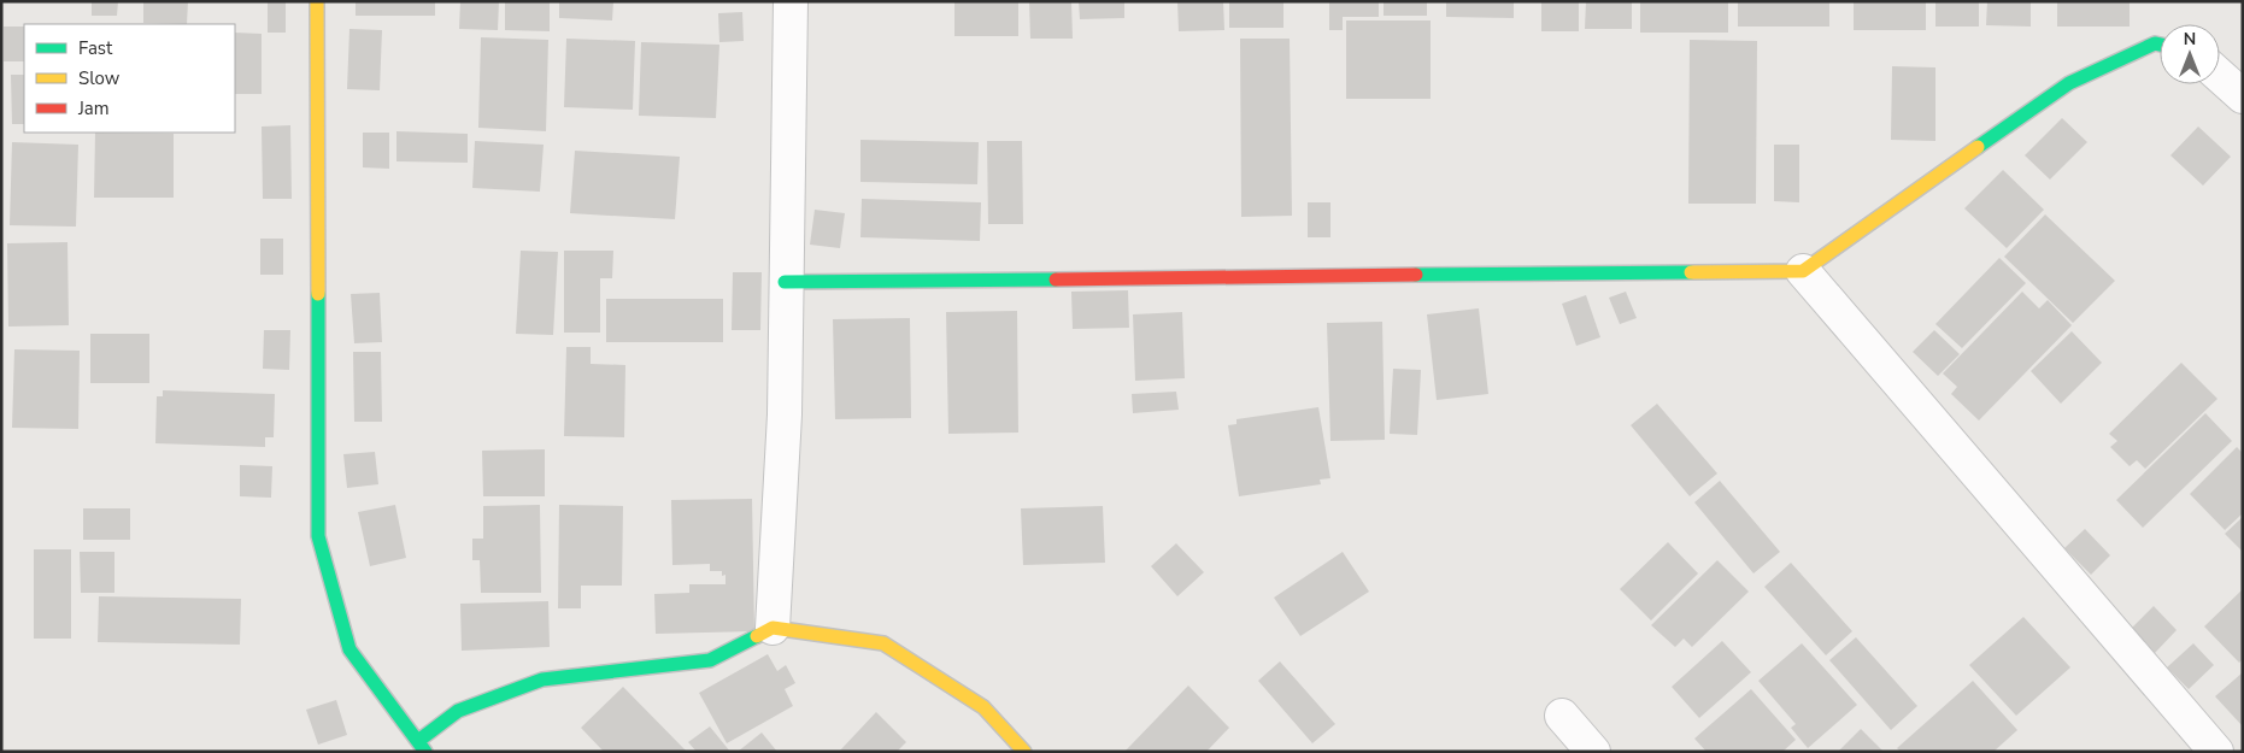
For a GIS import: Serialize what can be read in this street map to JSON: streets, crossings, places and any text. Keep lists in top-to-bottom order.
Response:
{
  "legend": ["Fast", "Slow", "Jam"],
  "north": "top"
}
